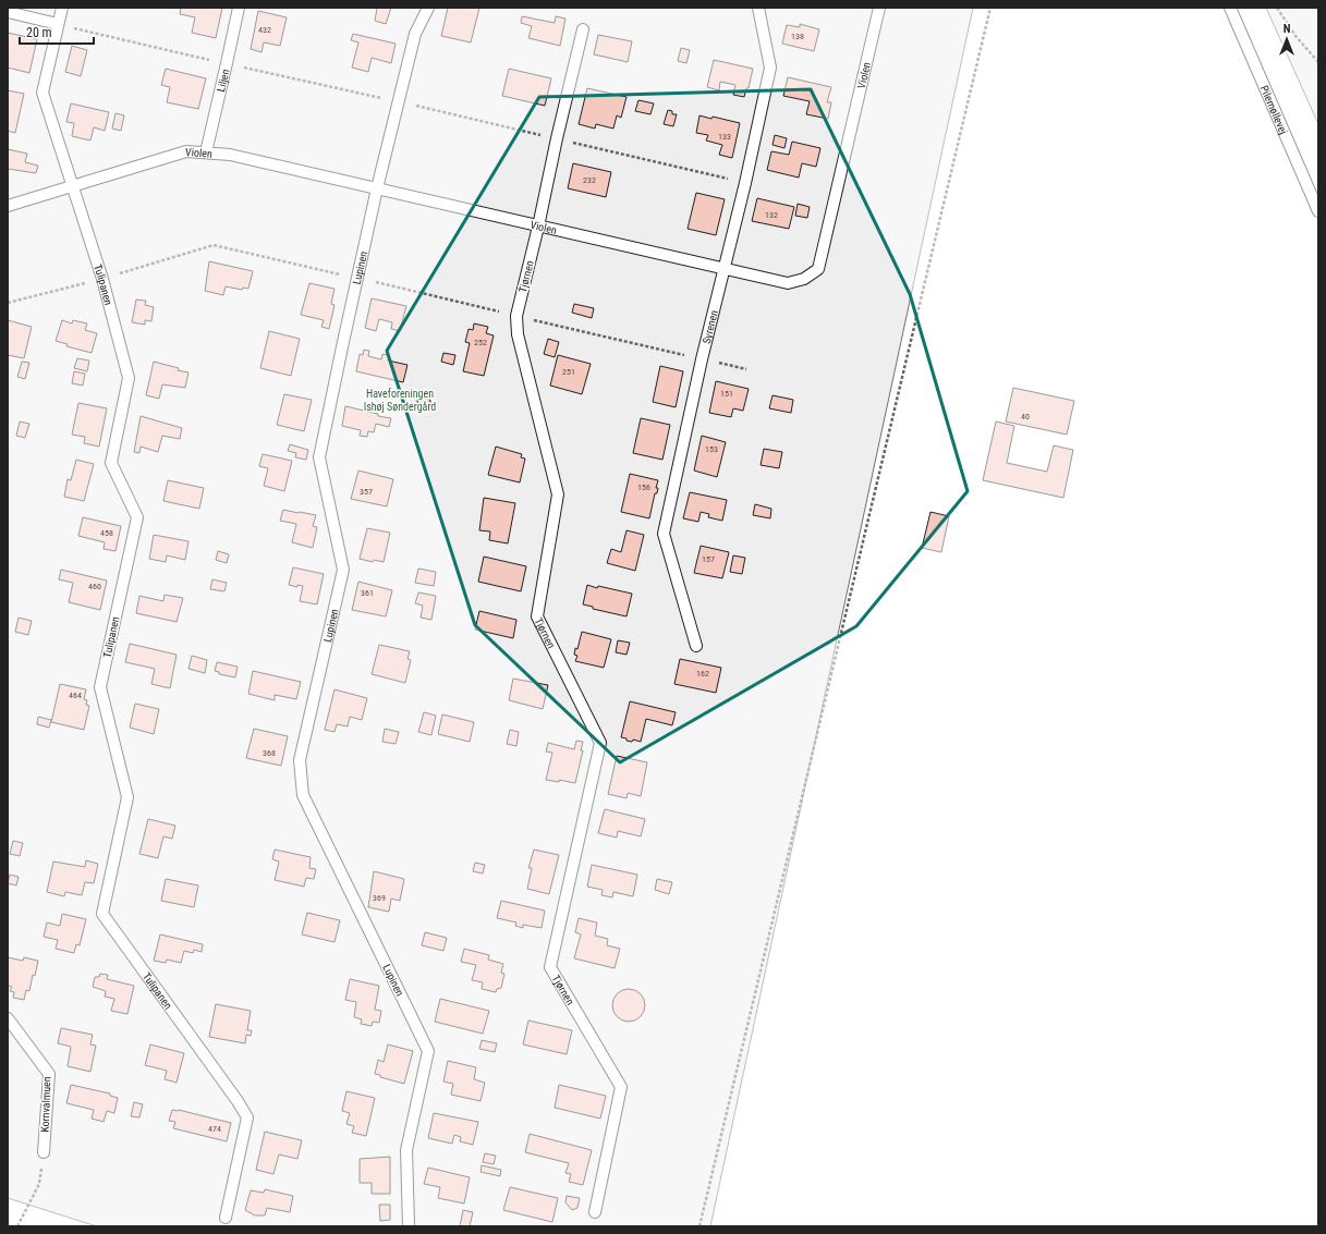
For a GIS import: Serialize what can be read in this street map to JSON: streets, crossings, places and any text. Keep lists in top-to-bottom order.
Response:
{
  "streets": {
    "lane": [
      "Violen",
      "Liljen",
      "Pilemøllevej",
      "Lupinen",
      "Tjørnen",
      "Tulipanen",
      "Syrenen",
      "Kornvalmuen"
    ]
  },
  "crossings": [
    ["Violen", "Liljen"],
    ["Violen", "Lupinen"],
    ["Violen", "Tjørnen"],
    ["Violen", "Tulipanen"],
    ["Violen", "Syrenen"]
  ],
  "parks": ["Haveforeningen Ishøj Søndergård"],
  "house_numbers": [
    "432",
    "138",
    "133",
    "232",
    "132",
    "252",
    "251",
    "151",
    "40",
    "153",
    "156",
    "357",
    "458",
    "157",
    "460",
    "361",
    "162",
    "464",
    "368",
    "369",
    "474"
  ],
  "scale_bar": "20 m",
  "north": "top"
}
